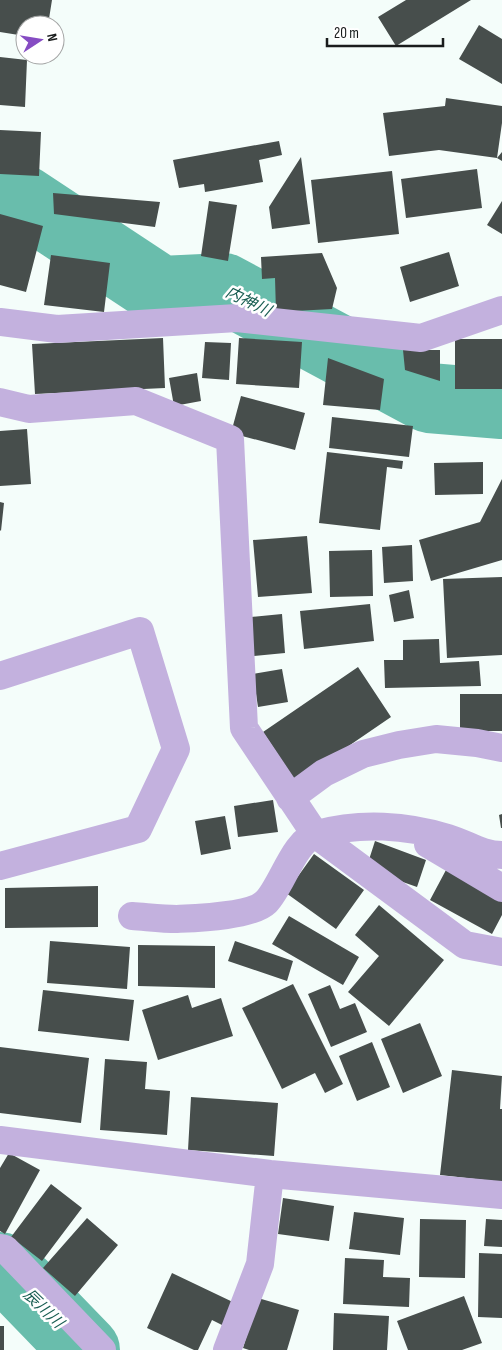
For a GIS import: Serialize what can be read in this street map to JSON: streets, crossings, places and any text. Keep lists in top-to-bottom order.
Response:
{
  "water": ["内神川", "辰川川"],
  "scale_bar": "20 m",
  "north": "right"
}
